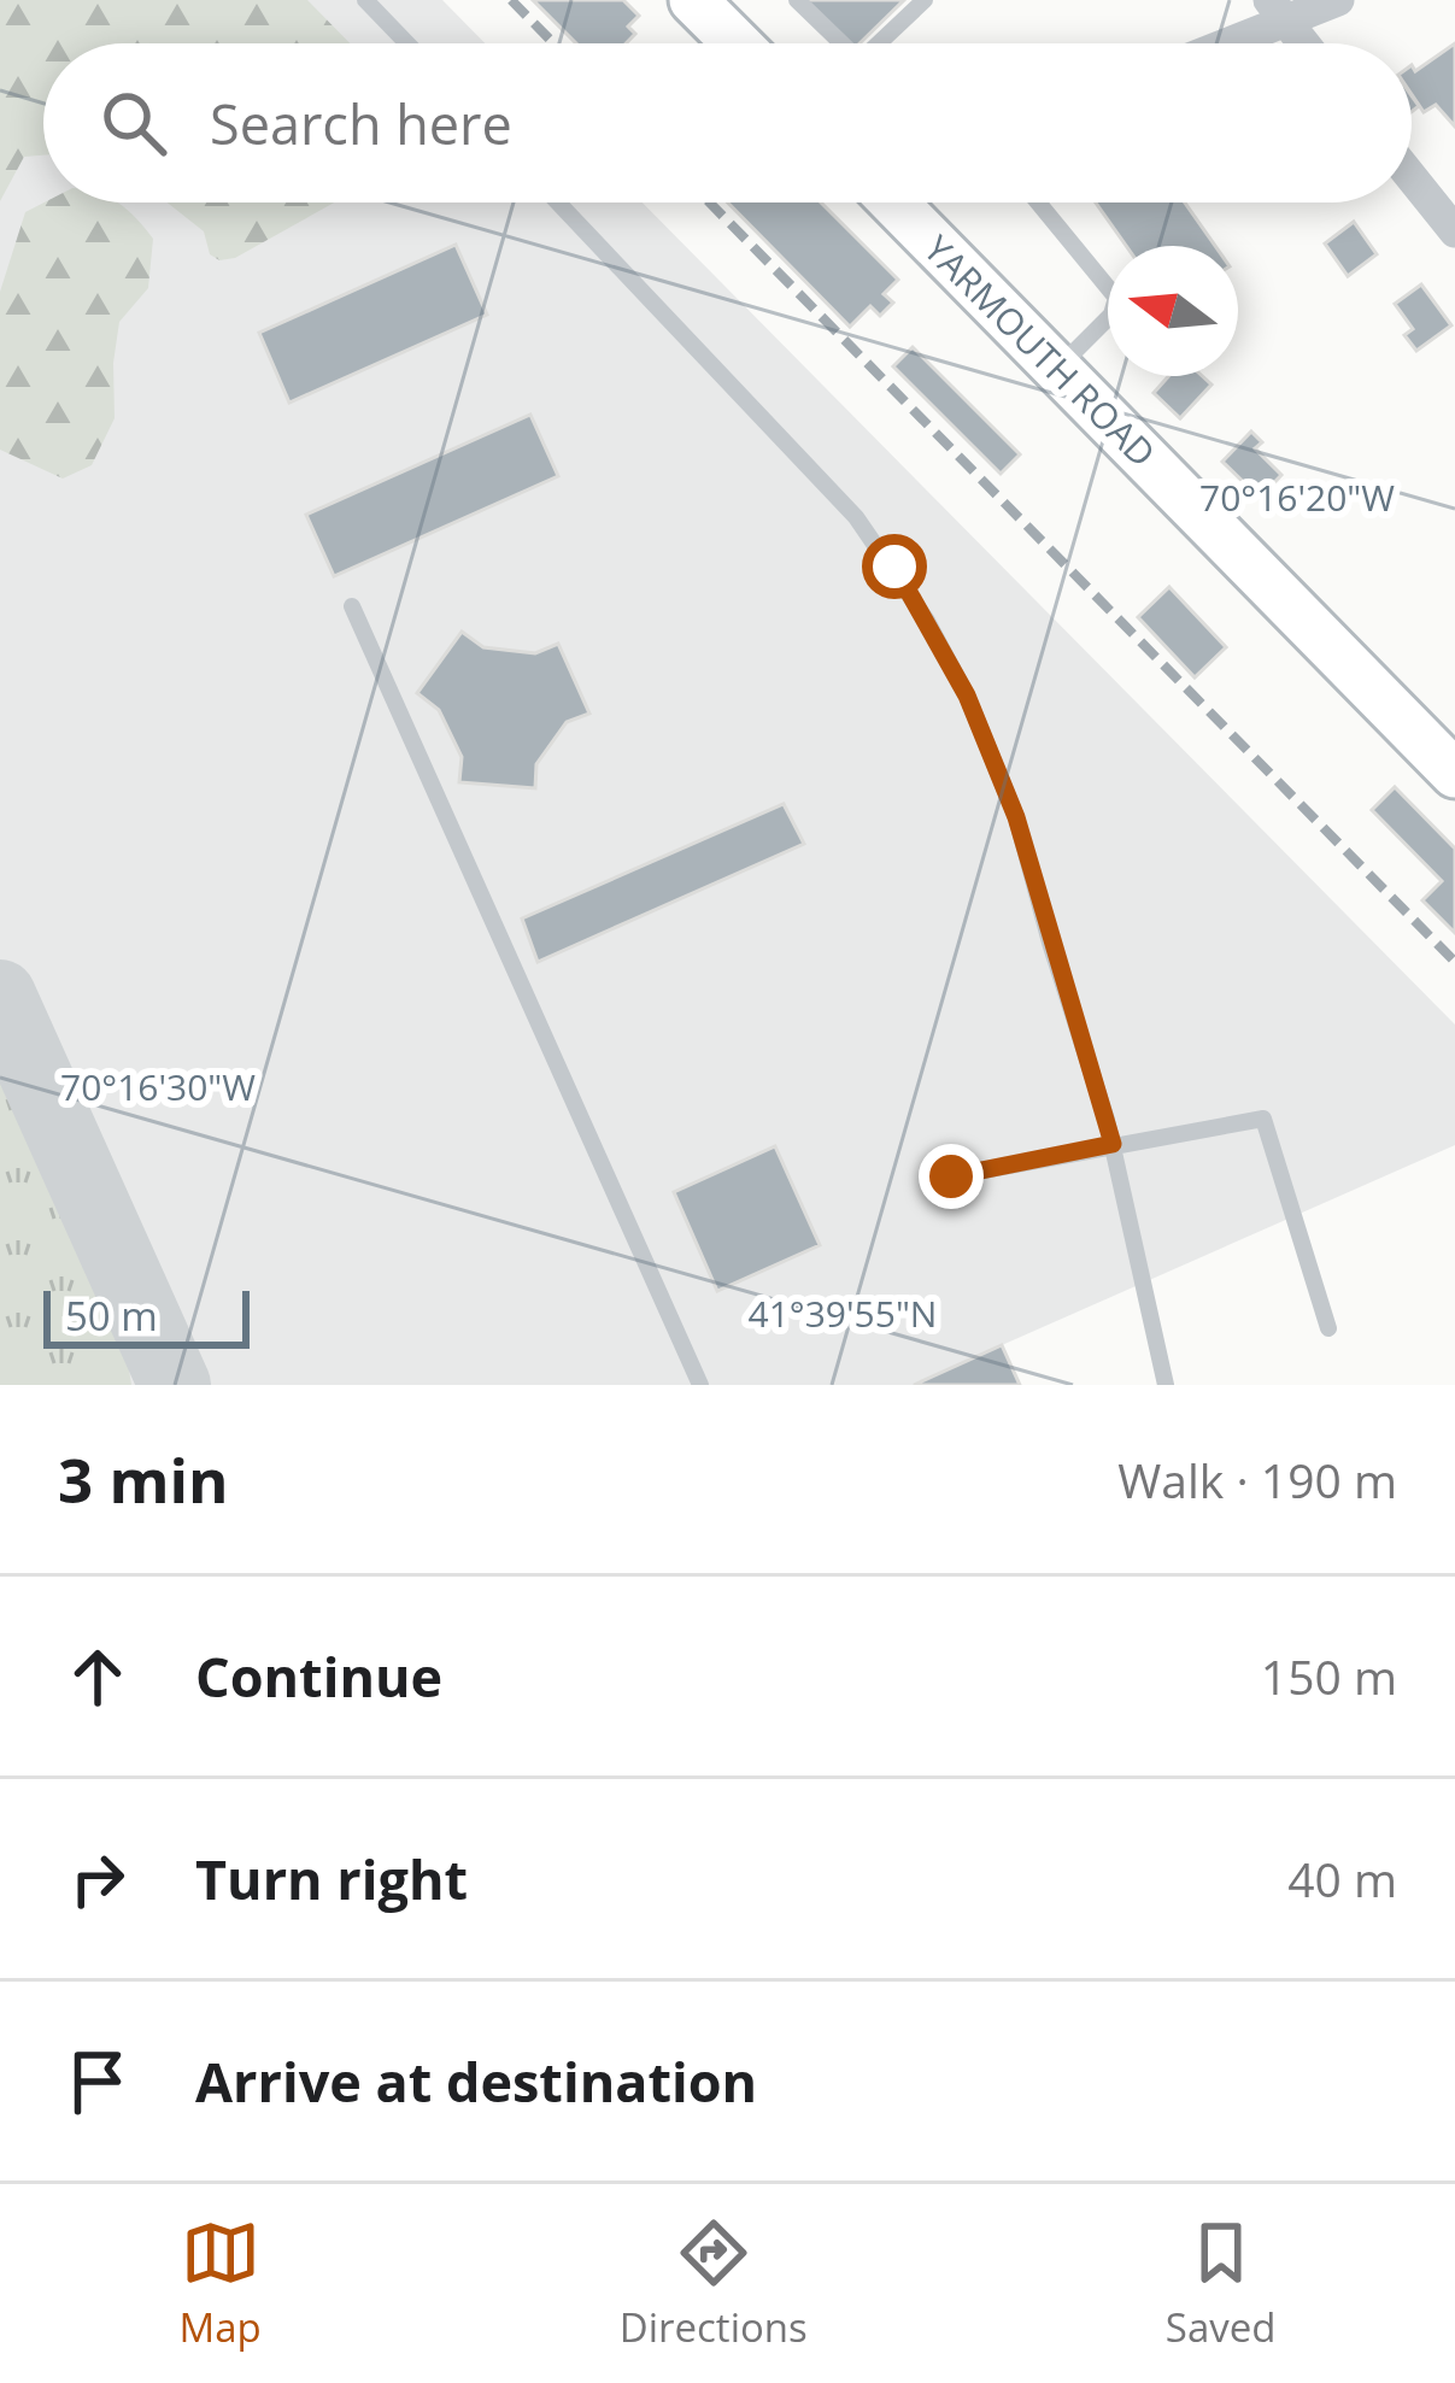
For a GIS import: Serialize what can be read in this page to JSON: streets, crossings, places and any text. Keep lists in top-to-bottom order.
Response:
{
  "streets": {
    "main road": ["YARMOUTH ROAD"]
  },
  "scale_bar": "50 m",
  "north": "left",
  "page": {
    "search": "Search here",
    "scale": "50 m",
    "heading": ["3 min", "Walk · 190 m"],
    "list": [
      ["Continue", "150 m"],
      ["Turn right", "40 m"],
      "Arrive at destination"
    ],
    "nav": ["Map", "Directions", "Saved"]
  },
  "coordinates": ["70°16'20\"W", "70°16'30\"W", "41°39'55\"N"]
}
